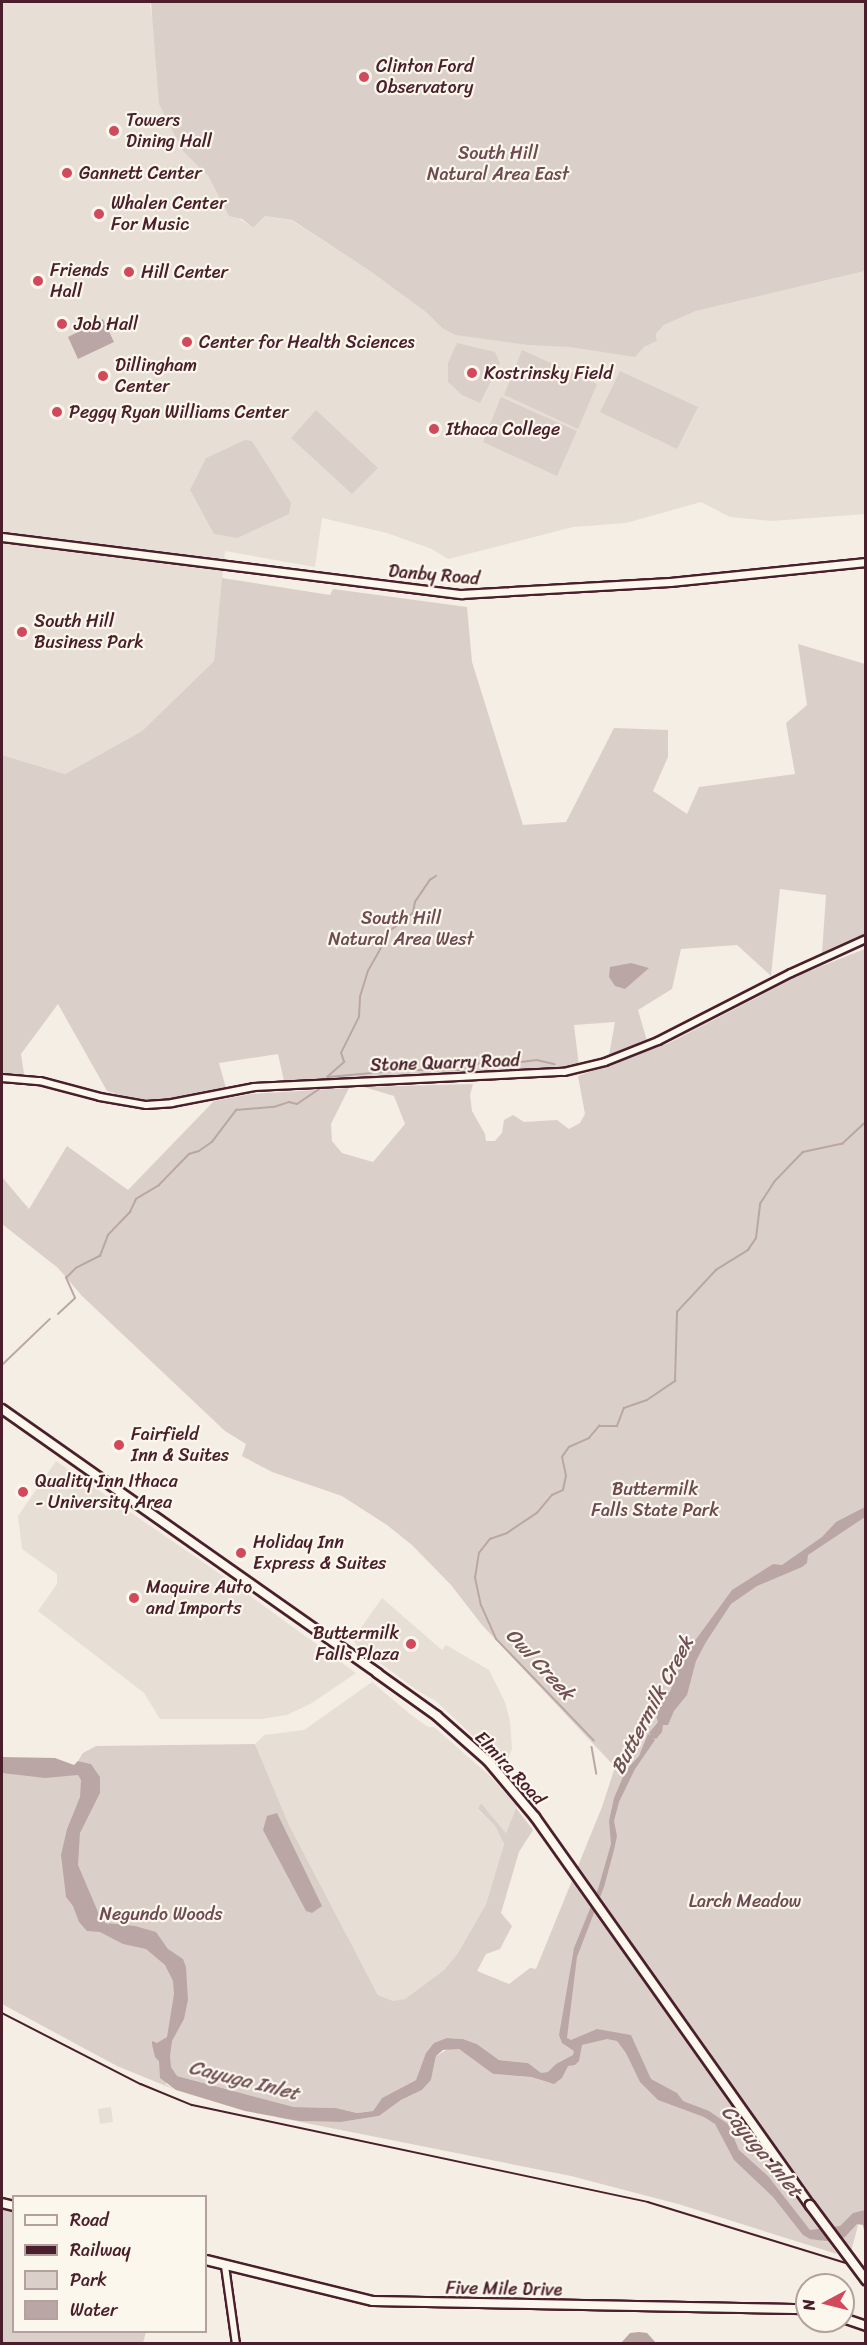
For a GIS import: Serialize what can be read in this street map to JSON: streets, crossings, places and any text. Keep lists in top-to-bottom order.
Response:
{
  "streets": {
    "main road": ["Danby Road", "Elmira Road", "Five Mile Drive"],
    "street": ["Stone Quarry Road"]
  },
  "water": ["Owl Creek", "Buttermilk Creek", "Cayuga Inlet"],
  "parks": [
    "South Hill Natural Area East",
    "South Hill Natural Area West",
    "Buttermilk Falls State Park",
    "Larch Meadow",
    "Negundo Woods"
  ],
  "places": [
    "Clinton Ford Observatory",
    "Towers Dining Hall",
    "Gannett Center",
    "Whalen Center For Music",
    "Hill Center",
    "Friends Hall",
    "Job Hall",
    "Center for Health Sciences",
    "Kostrinsky Field",
    "Dillingham Center",
    "Peggy Ryan Williams Center",
    "Ithaca College",
    "South Hill Business Park",
    "Fairfield Inn & Suites",
    "Quality Inn Ithaca - University Area",
    "Holiday Inn Express & Suites",
    "Maquire Auto and Imports",
    "Buttermilk Falls Plaza"
  ],
  "legend": [
    "Road",
    "Railway",
    "Park",
    "Water"
  ],
  "north": "left"
}
